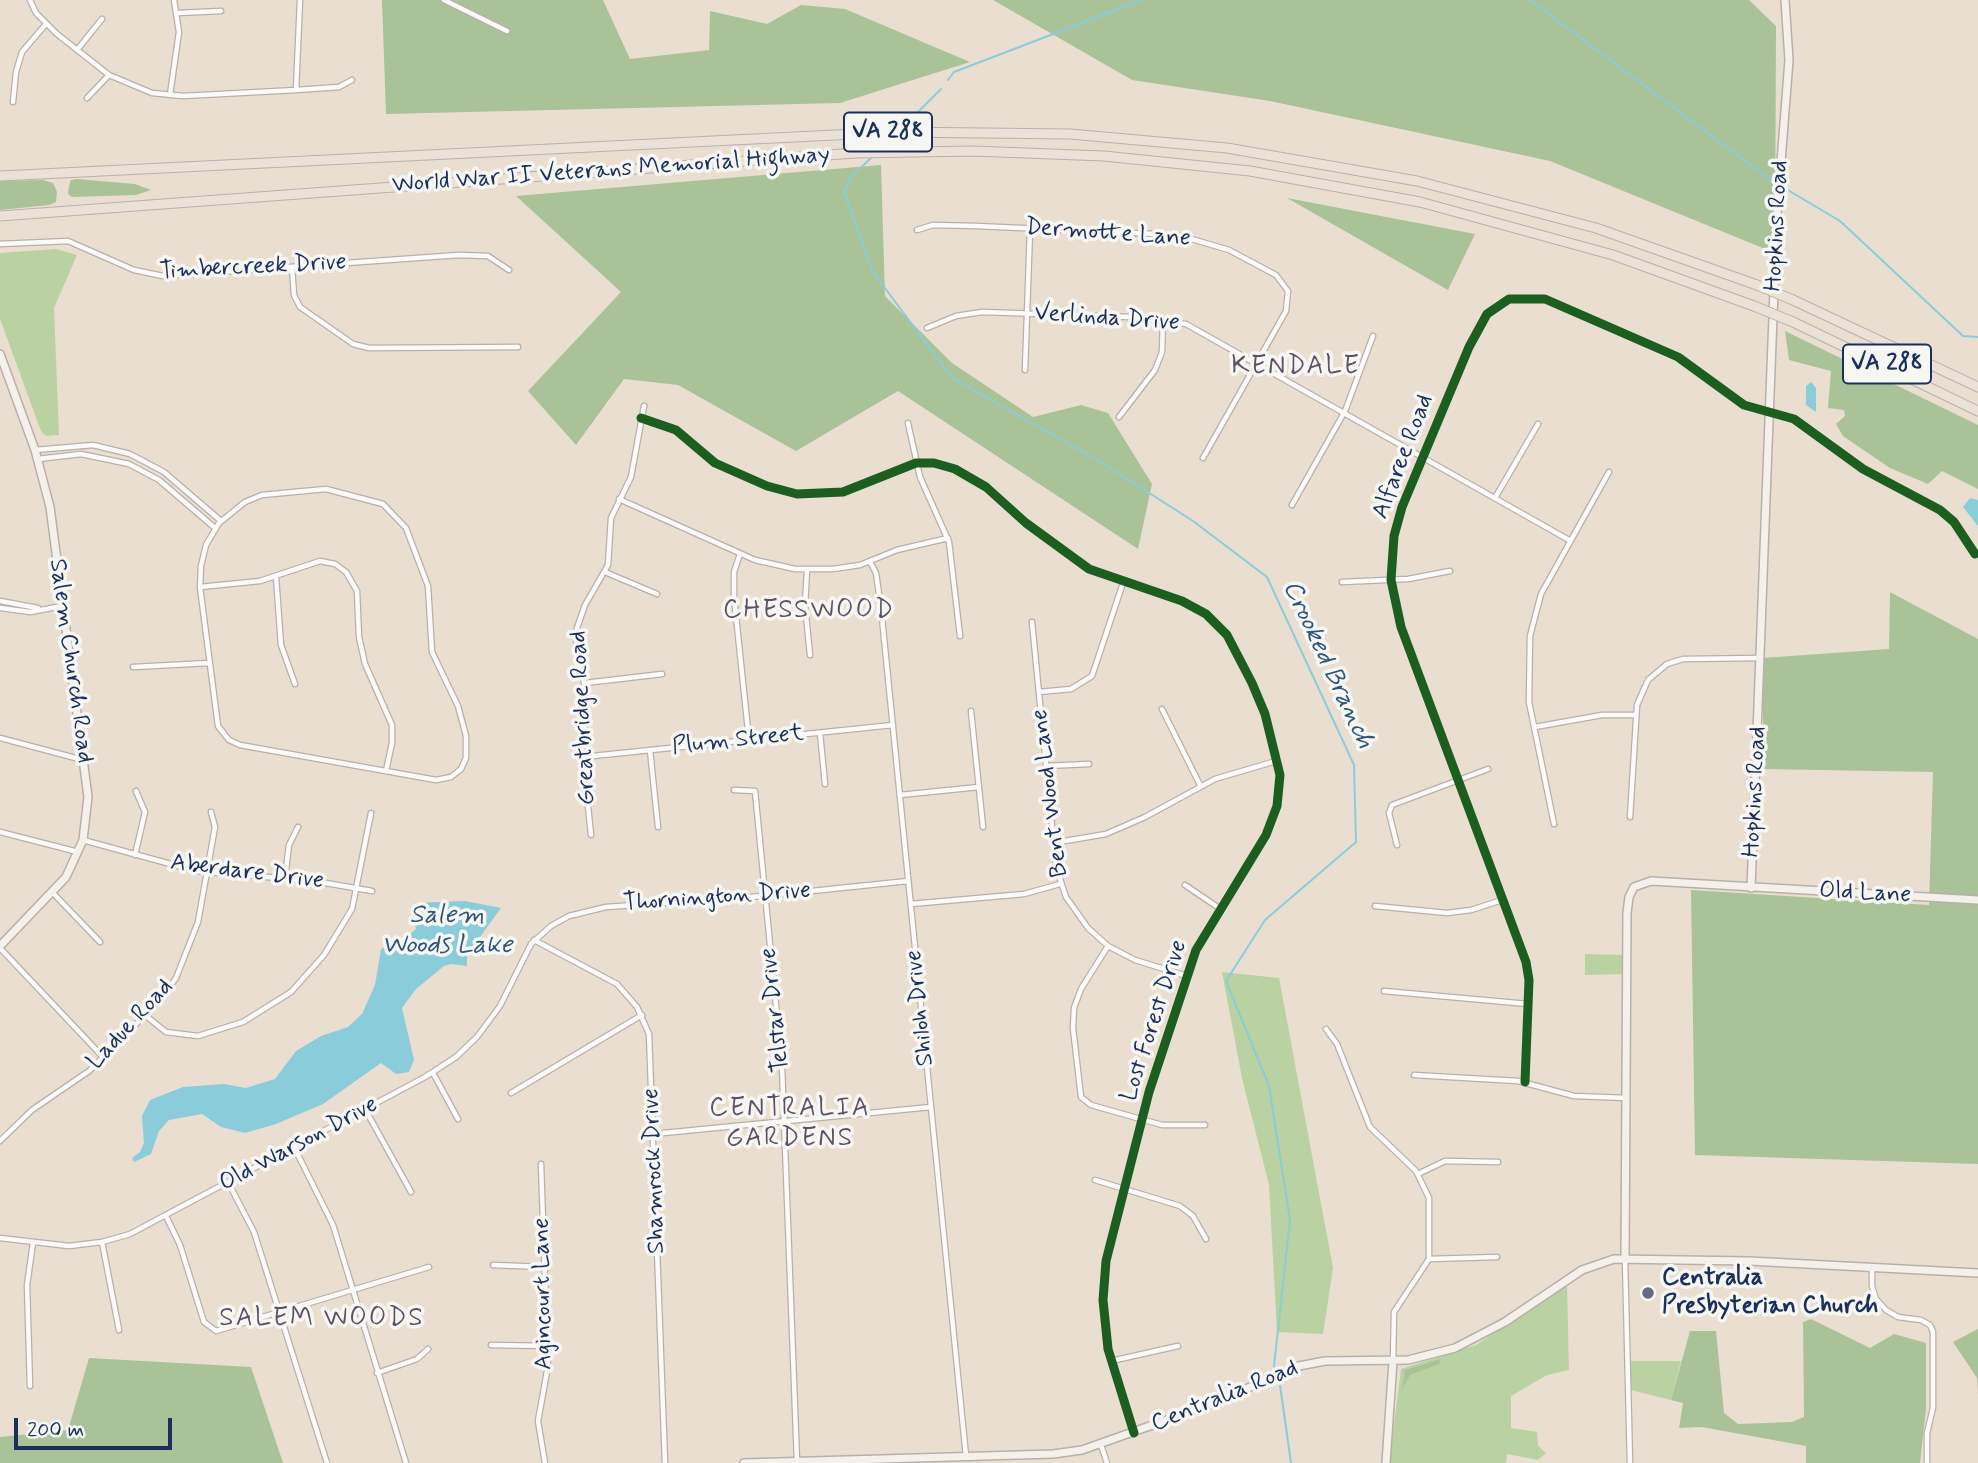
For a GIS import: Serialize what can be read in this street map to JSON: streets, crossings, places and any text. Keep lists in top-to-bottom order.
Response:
{
  "streets": {
    "highway": ["VA 288", "World War II Veterans Memorial Highway"],
    "main road": [
      "Hopkins Road",
      "Salem Church Road",
      "Old Lane",
      "Centralia Road"
    ],
    "street": [
      "Dermotte Lane",
      "Timbercreek Drive",
      "Verlinda Drive",
      "Alfaree Road",
      "Greatbridge Road",
      "Plum Street",
      "Bent Wood Lane",
      "Aberdare Drive",
      "Thornington Drive",
      "Shiloh Drive",
      "Telstar Drive",
      "Lost Forest Drive",
      "Ladue Road",
      "Old Warson Drive",
      "Shamrock Drive",
      "Agincourt Lane"
    ]
  },
  "crossings": [
    ["Hopkins Road", "Alfaree Road"],
    ["Hopkins Road", "Old Lane"],
    ["Hopkins Road", "Centralia Road"],
    ["Dermotte Lane", "Verlinda Drive"],
    ["Verlinda Drive", "Alfaree Road"],
    ["Salem Church Road", "Aberdare Drive"],
    ["Greatbridge Road", "Plum Street"],
    ["Greatbridge Road", "Lost Forest Drive"],
    ["Plum Street", "Shiloh Drive"],
    ["Bent Wood Lane", "Lost Forest Drive"],
    ["Aberdare Drive", "Ladue Road"],
    ["Thornington Drive", "Shiloh Drive"],
    ["Thornington Drive", "Telstar Drive"],
    ["Thornington Drive", "Old Warson Drive"],
    ["Thornington Drive", "Shamrock Drive"],
    ["Shiloh Drive", "Centralia Road"],
    ["Telstar Drive", "Centralia Road"],
    ["Lost Forest Drive", "Centralia Road"],
    ["Old Warson Drive", "Shamrock Drive"]
  ],
  "districts": [
    "KENDALE",
    "CHESSWOOD",
    "CENTRALIA GARDENS",
    "SALEM WOODS"
  ],
  "water": ["Crooked Branch", "Salem Woods Lake"],
  "places": ["Centralia Presbyterian Church"],
  "scale_bar": "200 m"
}
